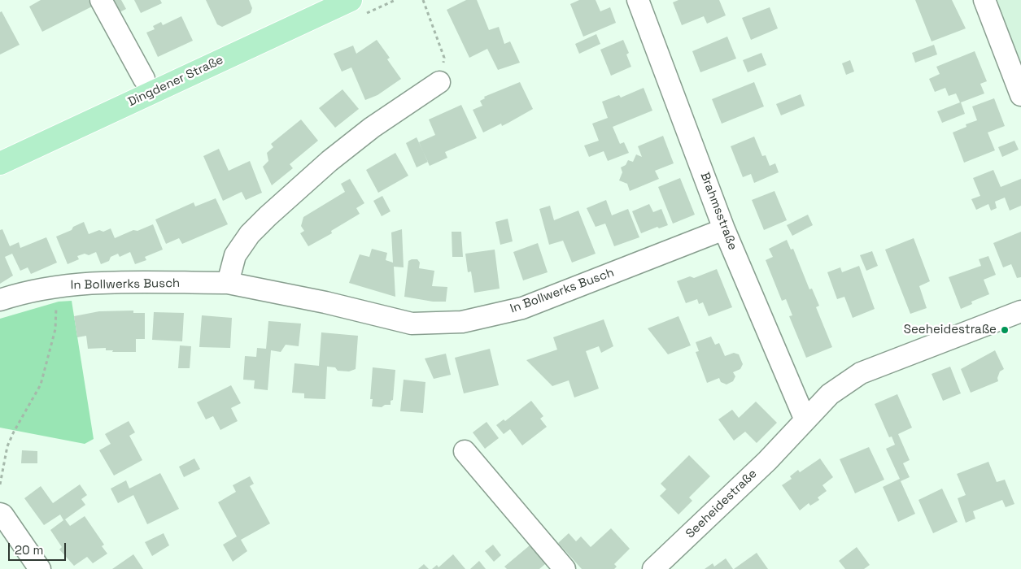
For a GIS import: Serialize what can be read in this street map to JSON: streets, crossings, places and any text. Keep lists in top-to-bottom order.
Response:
{
  "streets": {
    "main road": ["Dingdener Straße"],
    "street": ["Brahmsstraße", "In Bollwerks Busch", "Seeheidestraße"]
  },
  "crossings": [
    ["Brahmsstraße", "In Bollwerks Busch"],
    ["Brahmsstraße", "Seeheidestraße"]
  ],
  "places": ["Seeheidestraße"],
  "scale_bar": "20 m"
}
